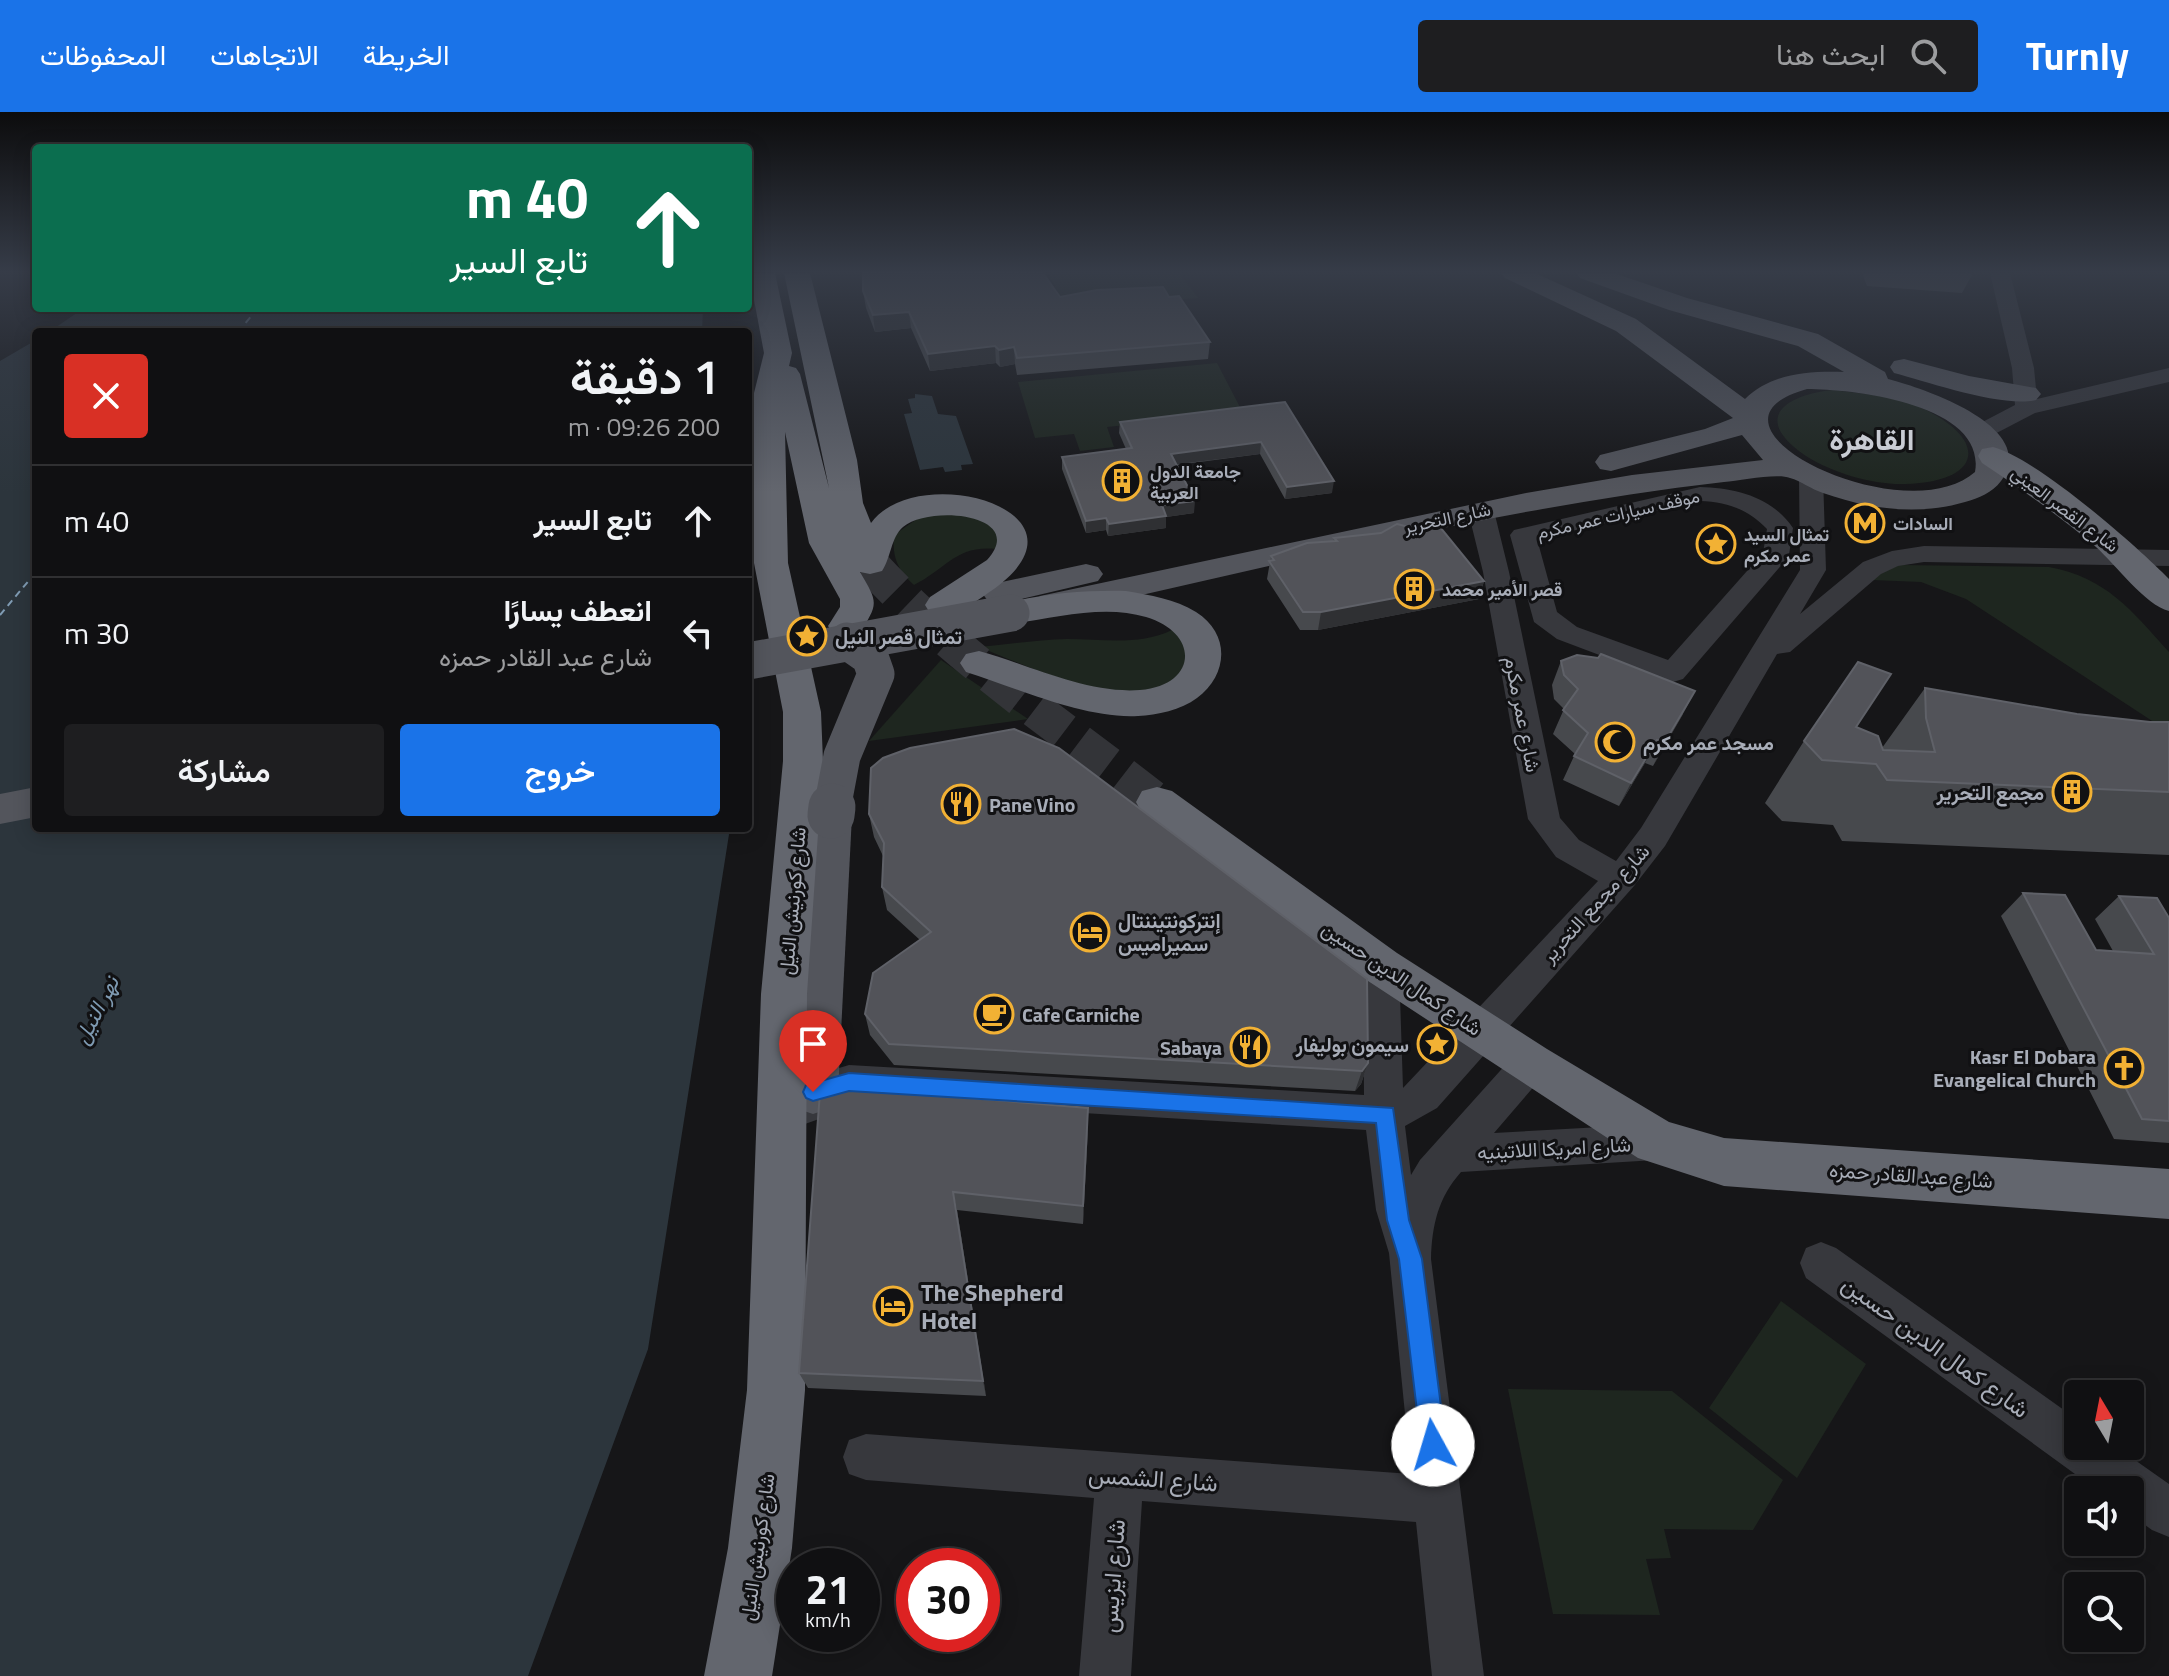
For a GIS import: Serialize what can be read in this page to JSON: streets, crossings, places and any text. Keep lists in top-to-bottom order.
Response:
{
  "streets": {
    "highway": [
      "شارع القصر العيني",
      "شارع كورنيش النيل",
      "شارع كمال الدين حسين",
      "شارع عبد القادر حمزه"
    ],
    "main road": ["شارع التحرير"],
    "street": [
      "موقف سيارات عمر مكرم",
      "شارع عمر مكرم",
      "شارع مجمع التحرير",
      "شارع امريكا اللاتينيه",
      "شارع الشمس",
      "شارع ايزيس"
    ]
  },
  "crossings": [
    ["شارع التحرير", "شارع عمر مكرم"],
    ["شارع عمر مكرم", "شارع مجمع التحرير"],
    ["شارع مجمع التحرير", "شارع كمال الدين حسين"],
    ["شارع كمال الدين حسين", "شارع امريكا اللاتينيه"],
    ["شارع كمال الدين حسين", "شارع عبد القادر حمزه"],
    ["شارع امريكا اللاتينيه", "شارع عبد القادر حمزه"],
    ["شارع امريكا اللاتينيه", "شارع الشمس"],
    ["شارع الشمس", "شارع ايزيس"]
  ],
  "districts": ["القاهرة"],
  "water": ["نهر النيل"],
  "places": {
    "building": ["جامعة الدول العربية", "قصر الأمير محمد", "مجمع التحرير"],
    "metro station": ["السادات"],
    "place": ["تمثال السيد عمر مكرم", "تمثال قصر النيل", "سيمون بوليفار"],
    "mosque": ["مسجد عمر مكرم"],
    "restaurant": ["Pane Vino", "Sabaya"],
    "hotel": ["إنتركونتيننتال سميراميس", "The Shepherd Hotel"],
    "cafe": ["Cafe Carniche"],
    "church": ["Kasr El Dobara Evangelical Church"]
  },
  "north": "top",
  "page": {
    "header": "Turnly",
    "search": "ابحث هنا",
    "nav": ["الخريطة", "الاتجاهات", "المحفوظات"],
    "turn": ["40 m", "تابع السير"],
    "heading": ["1 دقيقة", "200 m · 09:26"],
    "list": [
      {
        "name": "تابع السير",
        "value": "40 m"
      },
      {
        "name": "انعطف يسارًا",
        "note": "شارع عبد القادر حمزه",
        "value": "30 m"
      }
    ],
    "buttons": ["خروج", "مشاركة"],
    "speed": "21 km/h",
    "limit": "30"
  }
}
